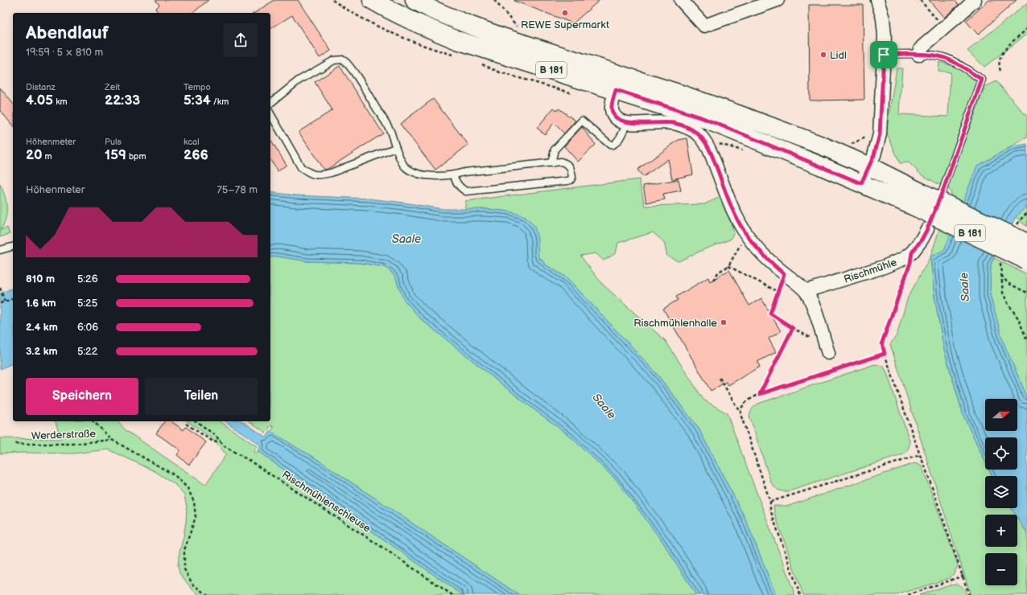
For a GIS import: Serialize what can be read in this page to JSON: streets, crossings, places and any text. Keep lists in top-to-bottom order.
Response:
{
  "streets": {
    "main road": ["B 181"],
    "street": ["Rischmühle"],
    "path": ["Werderstraße", "Rischmühlenschleuse"]
  },
  "water": ["Saale"],
  "places": ["REWE Supermarkt", "Lidl", "Rischmühlenhalle"],
  "north": "right",
  "page": {
    "heading": ["Abendlauf", "19:59 · 5 × 810 m"],
    "stats": [
      ["Distanz", "4.05 km"],
      ["Zeit", "22:33"],
      ["Tempo", "5:34 /km"],
      ["Höhenmeter", "20 m"],
      ["Puls", "159 bpm"],
      ["kcal", "266"]
    ],
    "chart": ["Höhenmeter", "75–78 m"],
    "list": [
      {
        "name": "810 m",
        "note": "5:26"
      },
      {
        "name": "1.6 km",
        "note": "5:25"
      },
      {
        "name": "2.4 km",
        "note": "6:06"
      },
      {
        "name": "3.2 km",
        "note": "5:22"
      }
    ],
    "buttons": ["Speichern", "Teilen"],
    "map_buttons": ["+", "−"]
  }
}
